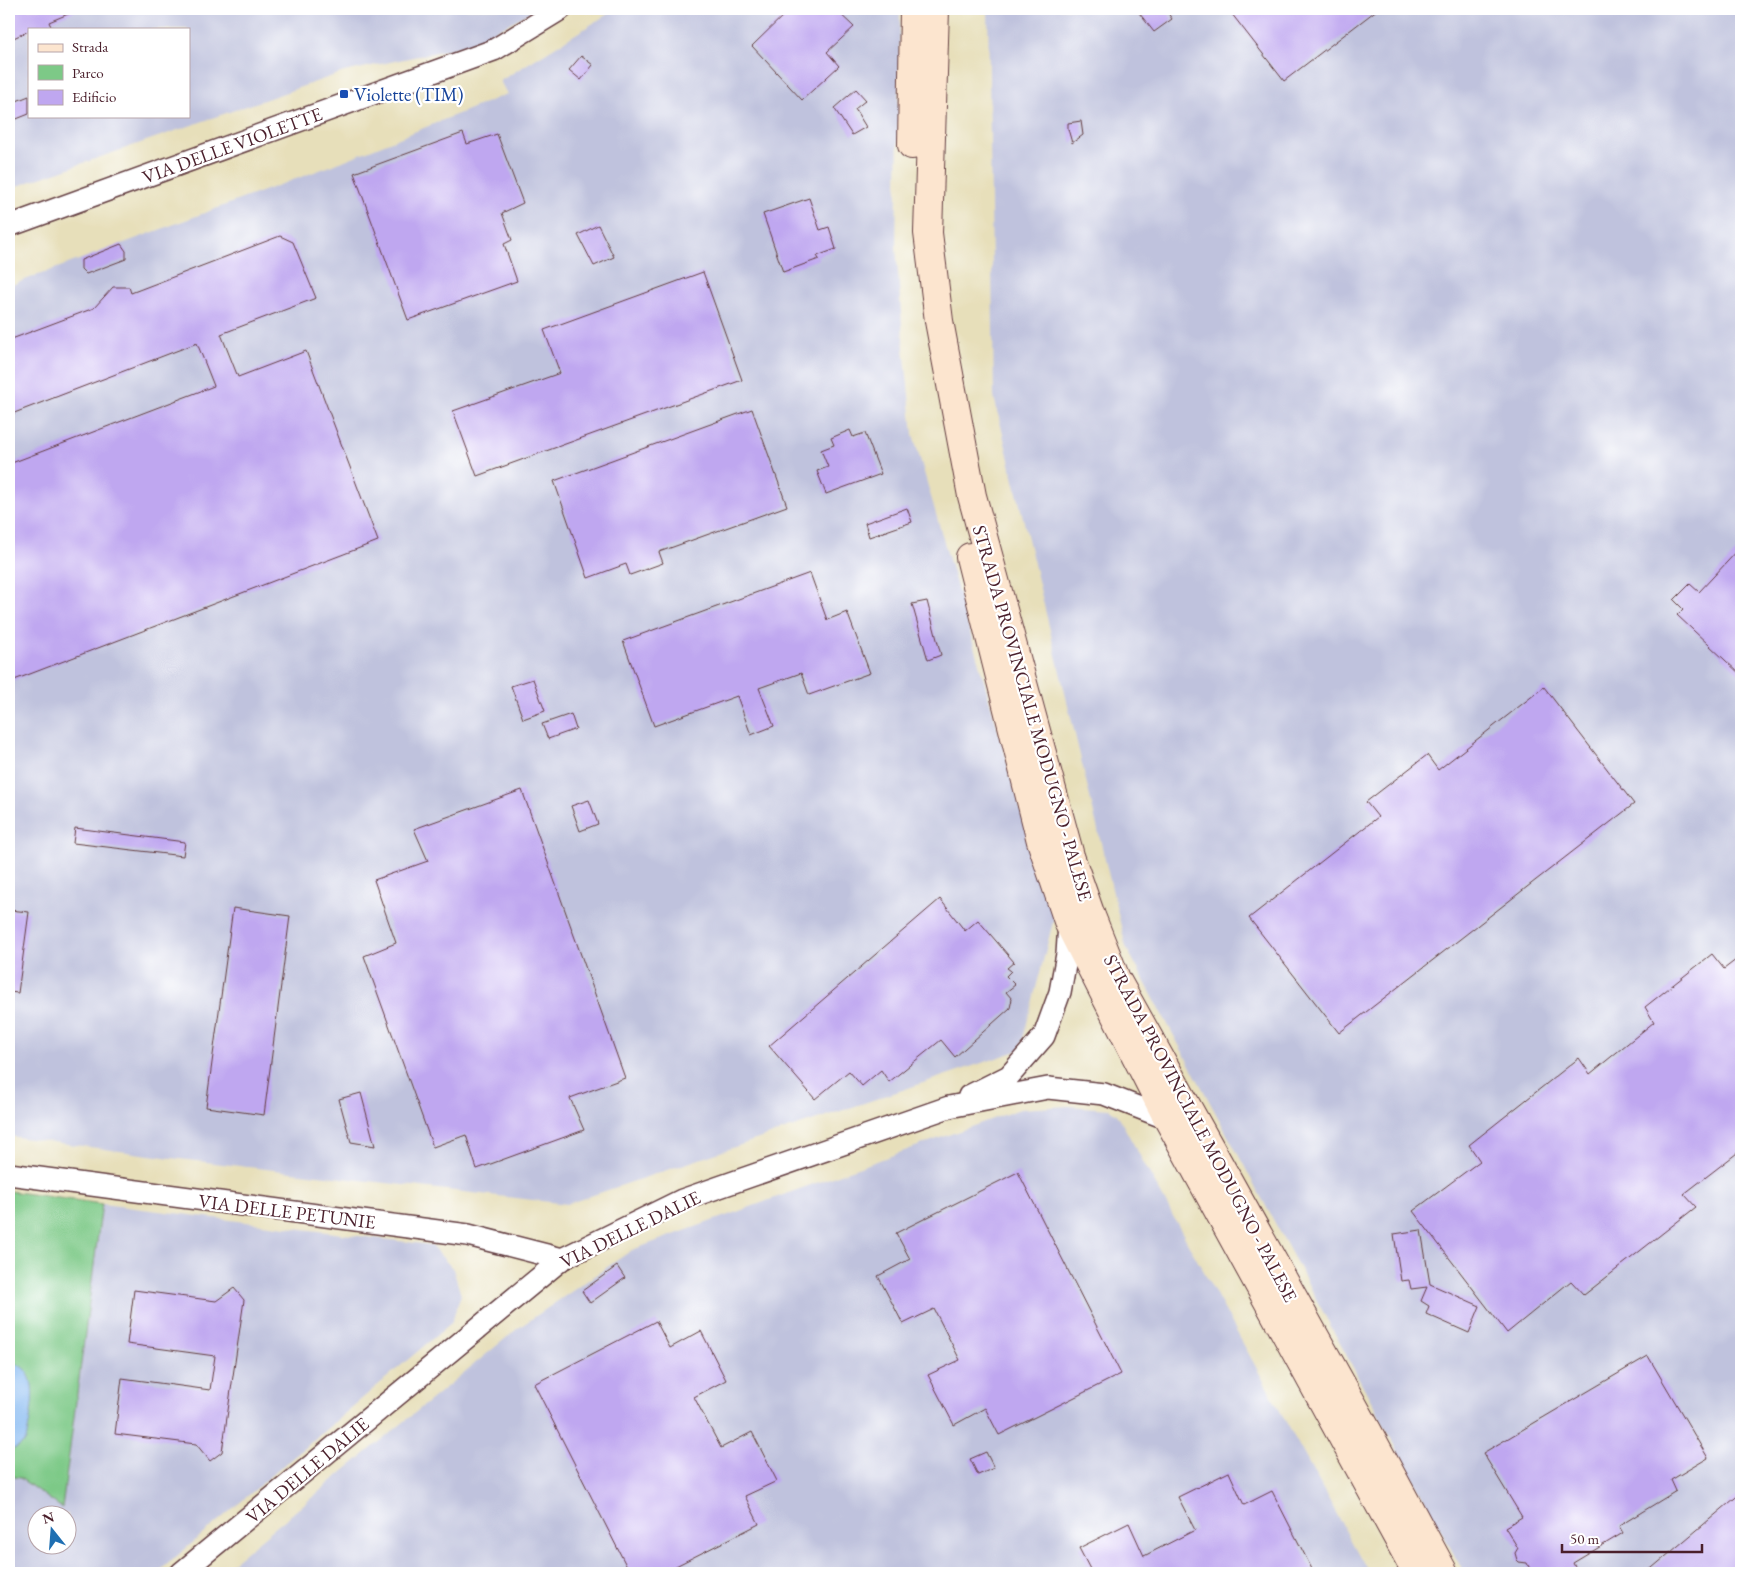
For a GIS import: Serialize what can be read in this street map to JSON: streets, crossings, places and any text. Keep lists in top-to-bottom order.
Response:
{
  "streets": {
    "main road": ["STRADA PROVINCIALE MODUGNO - PALESE"],
    "street": ["VIA DELLE VIOLETTE", "VIA DELLE PETUNIE", "VIA DELLE DALIE"]
  },
  "crossings": [
    ["STRADA PROVINCIALE MODUGNO - PALESE", "VIA DELLE DALIE"],
    ["VIA DELLE PETUNIE", "VIA DELLE DALIE"]
  ],
  "places": {
    "transit": ["Violette (TIM)"]
  },
  "legend": ["Strada", "Parco", "Edificio"],
  "scale_bar": "50 m",
  "north": "top"
}
